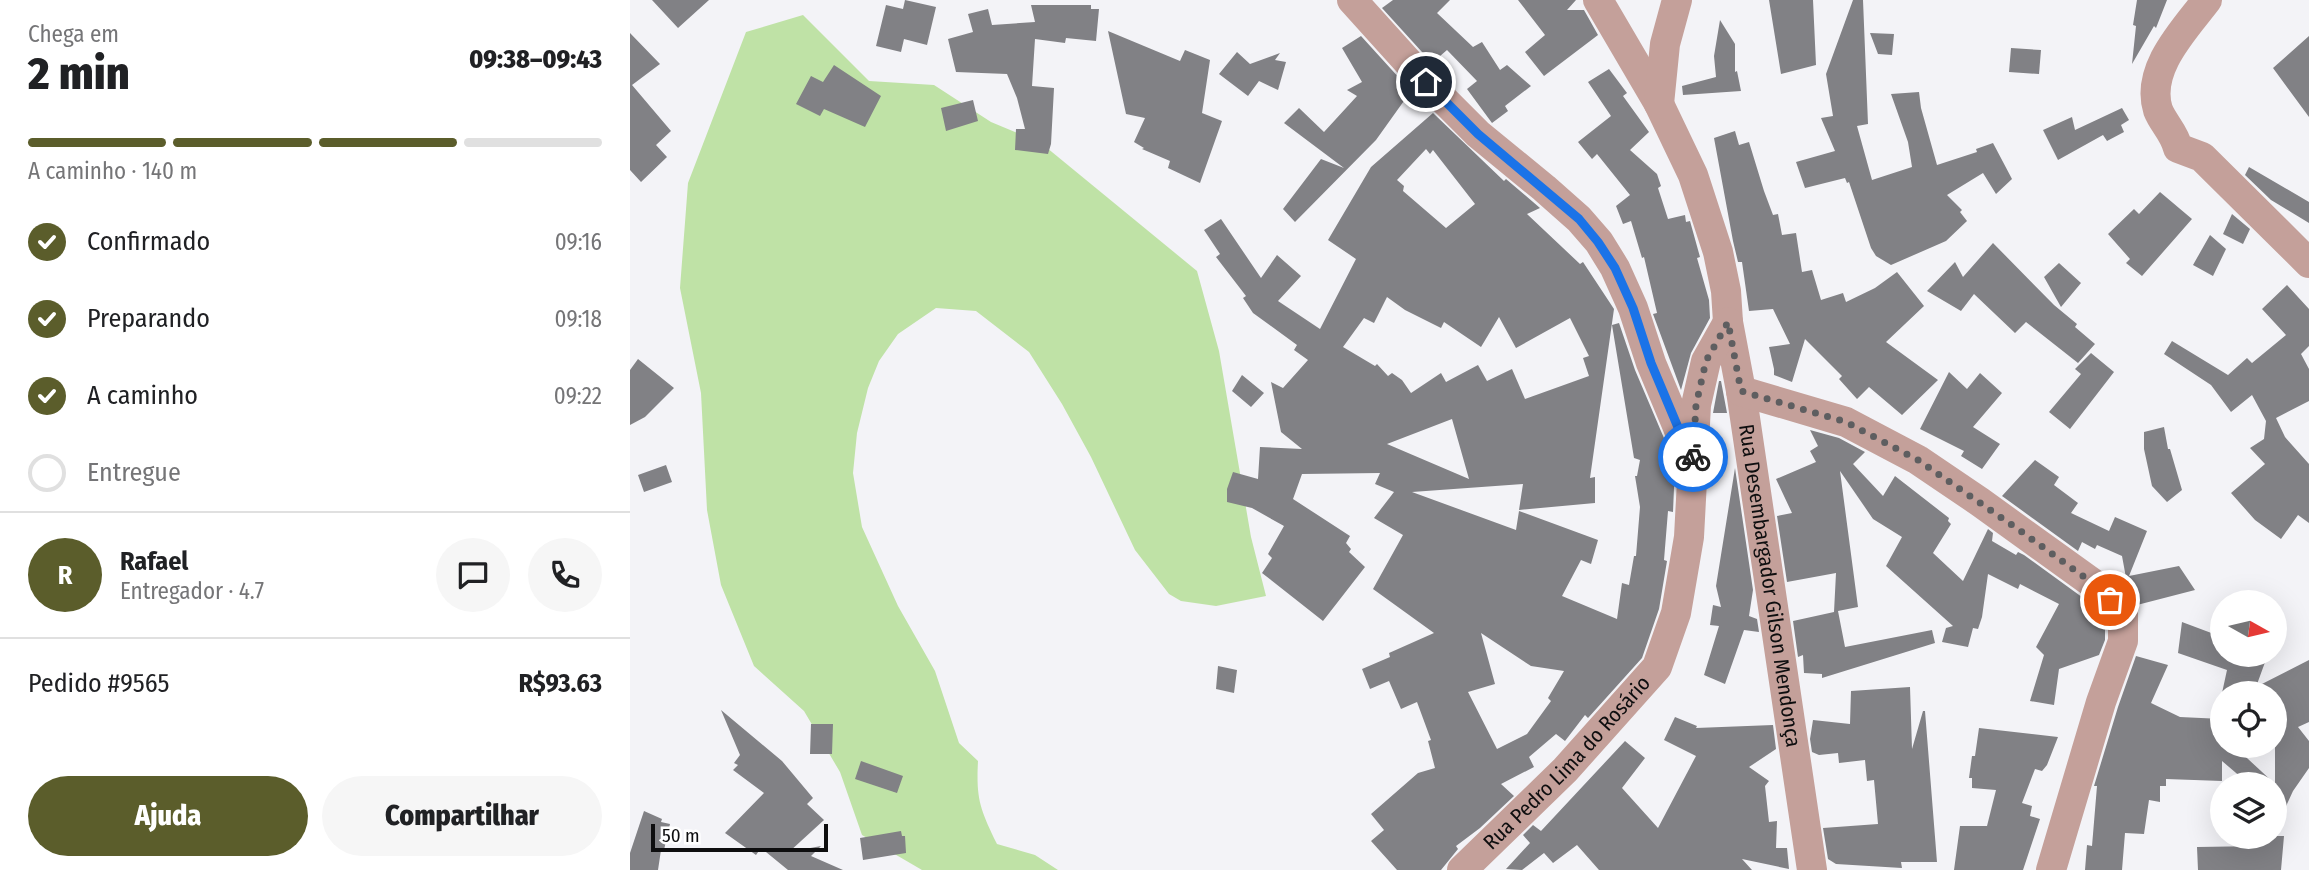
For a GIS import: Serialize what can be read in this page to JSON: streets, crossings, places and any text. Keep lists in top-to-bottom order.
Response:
{
  "streets": {
    "street": ["Rua Desembargador Gilson Mendonça", "Rua Pedro Lima do Rosário"]
  },
  "crossings": [
    ["Rua Desembargador Gilson Mendonça", "Rua Pedro Lima do Rosário"]
  ],
  "scale_bar": "50 m",
  "north": "right",
  "page": {
    "heading": ["2 min", "Chega em", "09:38–09:43"],
    "panel": [
      "Rafael",
      "Entregador · 4.7",
      "Pedido #9565",
      "R$93.63"
    ],
    "bar": "A caminho · 140 m",
    "list": [
      ["Confirmado", "09:16"],
      ["Preparando", "09:18"],
      ["A caminho", "09:22"],
      "Entregue"
    ],
    "round": "R",
    "buttons": ["Ajuda", "Compartilhar"],
    "scale": "50 m"
  }
}
